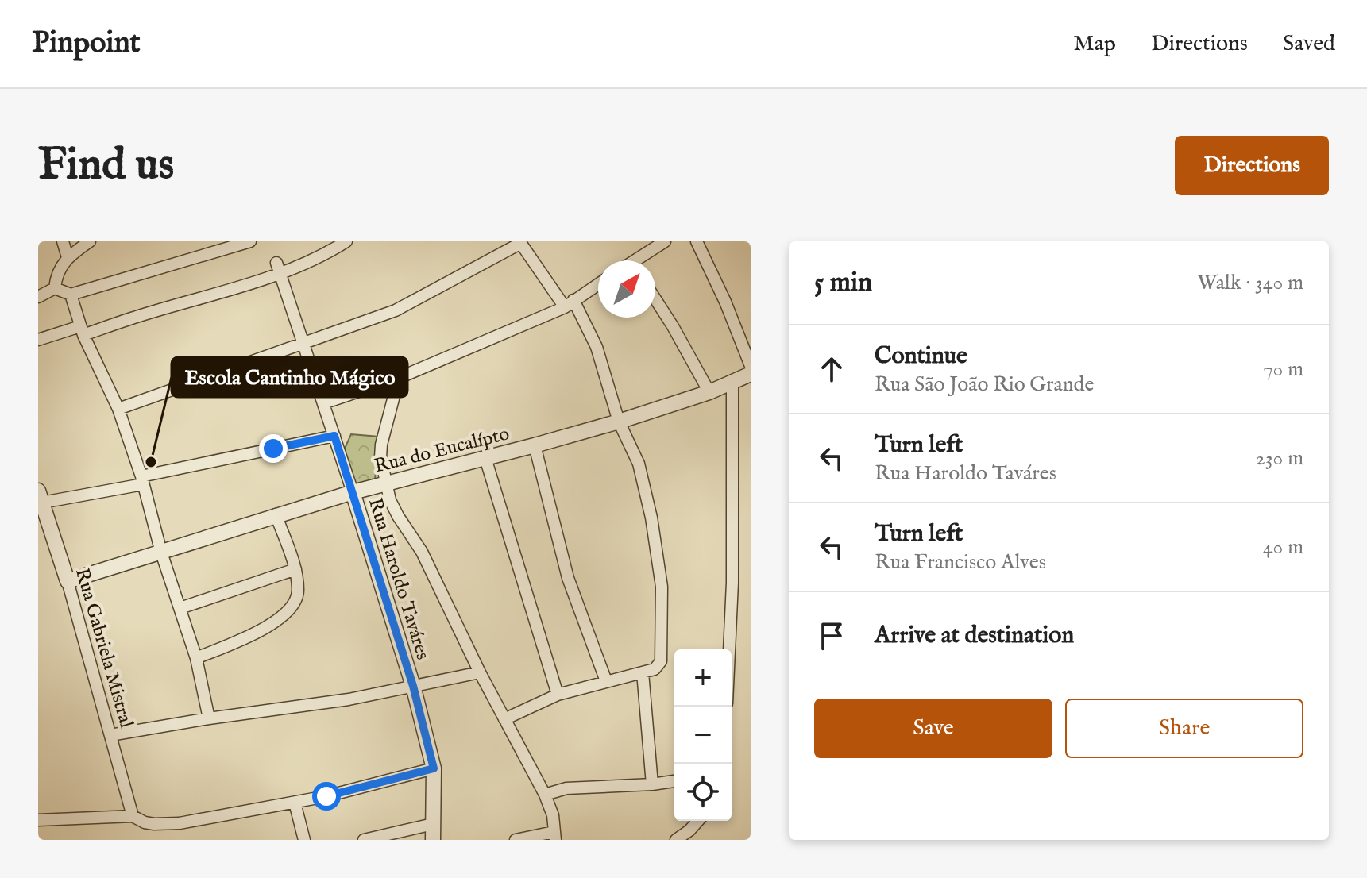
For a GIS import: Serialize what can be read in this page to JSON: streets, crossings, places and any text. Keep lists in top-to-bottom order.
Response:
{
  "streets": {
    "street": ["Rua do Eucalípto", "Rua Haroldo Taváres", "Rua Gabriela Mistral"]
  },
  "crossings": [
    ["Rua do Eucalípto", "Rua Haroldo Taváres"],
    ["Rua do Eucalípto", "Rua Gabriela Mistral"]
  ],
  "places": ["Escola Cantinho Mágico"],
  "north": "top right",
  "page": {
    "header": "Pinpoint",
    "nav": ["Map", "Directions", "Saved"],
    "buttons": [
      "Directions",
      ["Save", "Share"]
    ],
    "title": "Find us",
    "heading": ["5 min", "Walk · 340 m"],
    "list": [
      ["Continue", "Rua São João Rio Grande", "70 m"],
      ["Turn left", "Rua Haroldo Taváres", "230 m"],
      ["Turn left", "Rua Francisco Alves", "40 m"],
      "Arrive at destination"
    ],
    "map_buttons": ["+", "−"]
  }
}
